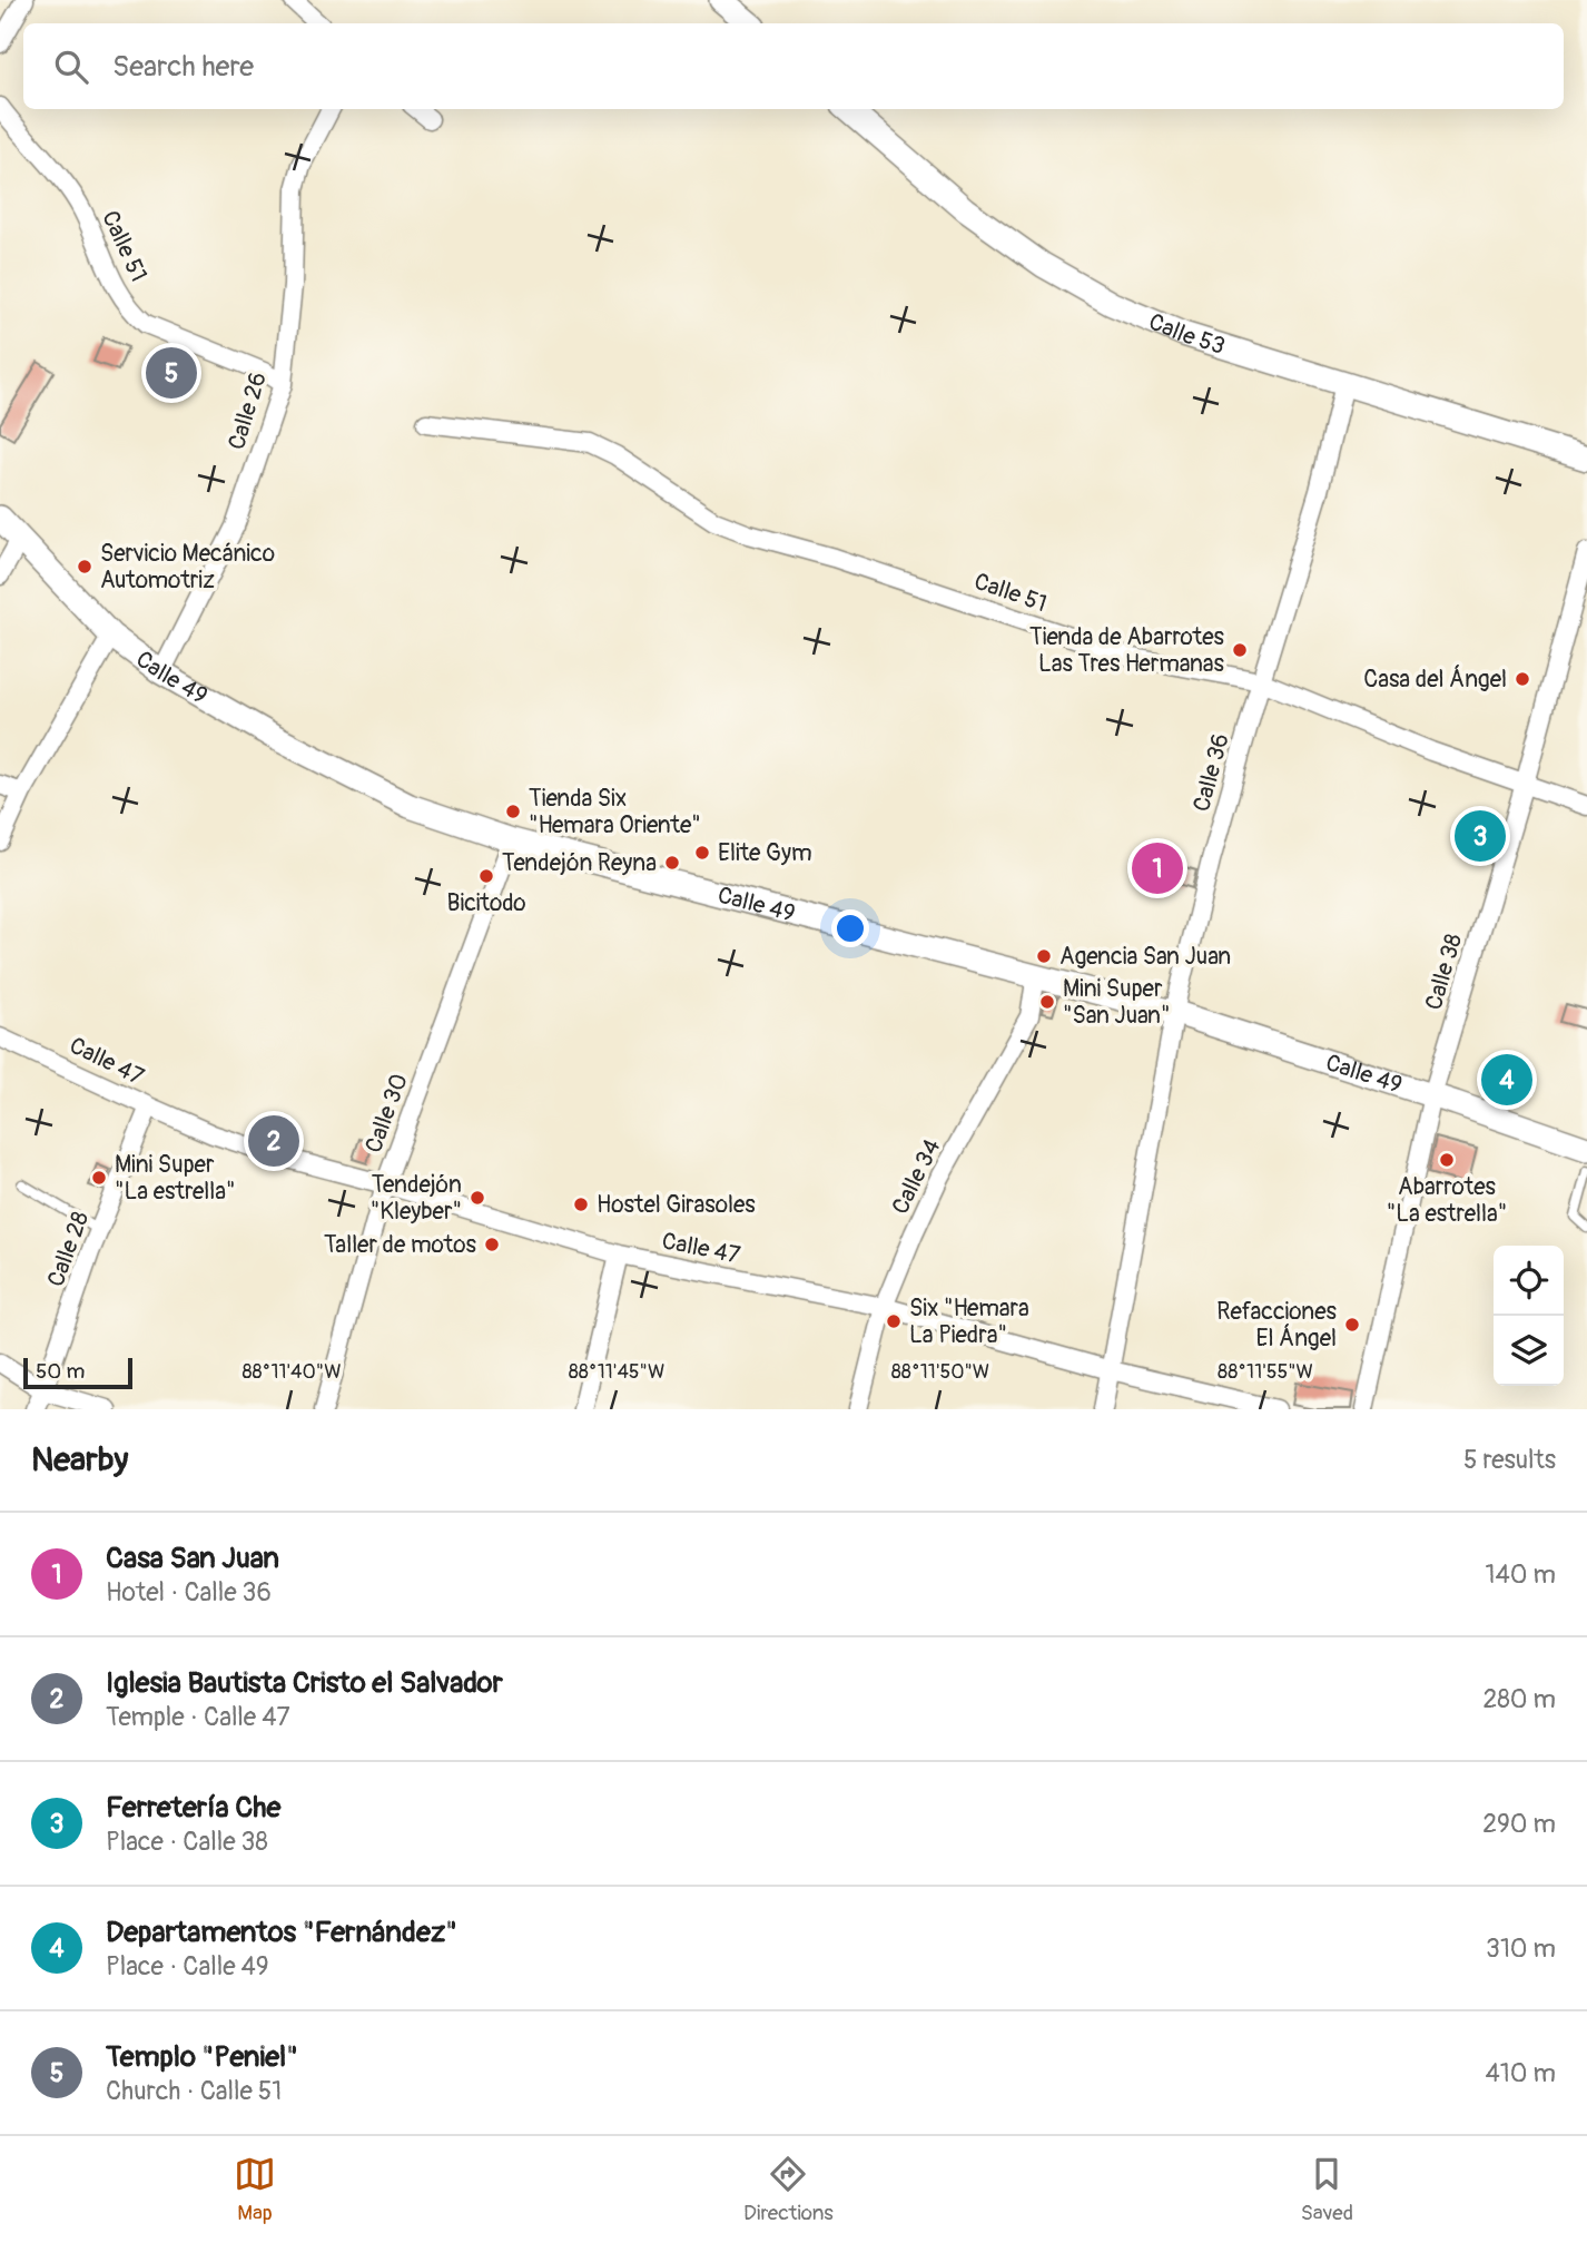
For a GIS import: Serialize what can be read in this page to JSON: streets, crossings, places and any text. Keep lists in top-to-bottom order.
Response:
{
  "streets": {
    "street": [
      "Calle 51",
      "Calle 53",
      "Calle 26",
      "Calle 49",
      "Calle 36",
      "Calle 38",
      "Calle 47",
      "Calle 30",
      "Calle 34",
      "Calle 28"
    ]
  },
  "crossings": [
    ["Calle 51", "Calle 26"],
    ["Calle 51", "Calle 36"],
    ["Calle 51", "Calle 38"],
    ["Calle 53", "Calle 36"],
    ["Calle 26", "Calle 49"],
    ["Calle 49", "Calle 36"],
    ["Calle 49", "Calle 38"],
    ["Calle 49", "Calle 30"],
    ["Calle 49", "Calle 34"],
    ["Calle 36", "Calle 47"],
    ["Calle 47", "Calle 30"],
    ["Calle 47", "Calle 34"],
    ["Calle 47", "Calle 28"]
  ],
  "places": [
    "Servicio Mecánico Automotriz",
    "Tienda de Abarrotes Las Tres Hermanas",
    "Casa del Ángel",
    "Tienda Six \"Hemara Oriente\"",
    "Elite Gym",
    "Tendejón Reyna",
    "Bicitodo",
    "Agencia San Juan",
    "Mini Super \"San Juan\"",
    "Abarrotes \"La estrella\"",
    "Mini Super \"La estrella\"",
    "Tendejón \"Kleyber\"",
    "Hostel Girasoles",
    "Taller de motos",
    "Six \"Hemara La Piedra\"",
    "Refacciones El Ángel"
  ],
  "scale_bar": "50 m",
  "page": {
    "search": "Search here",
    "pins": [
      "5",
      "3",
      "1",
      "4",
      "2"
    ],
    "scale": "50 m",
    "heading": ["Nearby", "5 results"],
    "list": [
      {
        "mark": "1",
        "name": "Casa San Juan",
        "note": "Hotel · Calle 36",
        "value": "140 m"
      },
      {
        "mark": "2",
        "name": "Iglesia Bautista Cristo el Salvador",
        "note": "Temple · Calle 47",
        "value": "280 m"
      },
      {
        "mark": "3",
        "name": "Ferretería Che",
        "note": "Place · Calle 38",
        "value": "290 m"
      },
      {
        "mark": "4",
        "name": "Departamentos \"Fernández\"",
        "note": "Place · Calle 49",
        "value": "310 m"
      },
      {
        "mark": "5",
        "name": "Templo \"Peniel\"",
        "note": "Church · Calle 51",
        "value": "410 m"
      }
    ],
    "nav": ["Map", "Directions", "Saved"]
  },
  "coordinates": [
    "88°11'40\"W",
    "88°11'45\"W",
    "88°11'50\"W",
    "88°11'55\"W"
  ]
}
